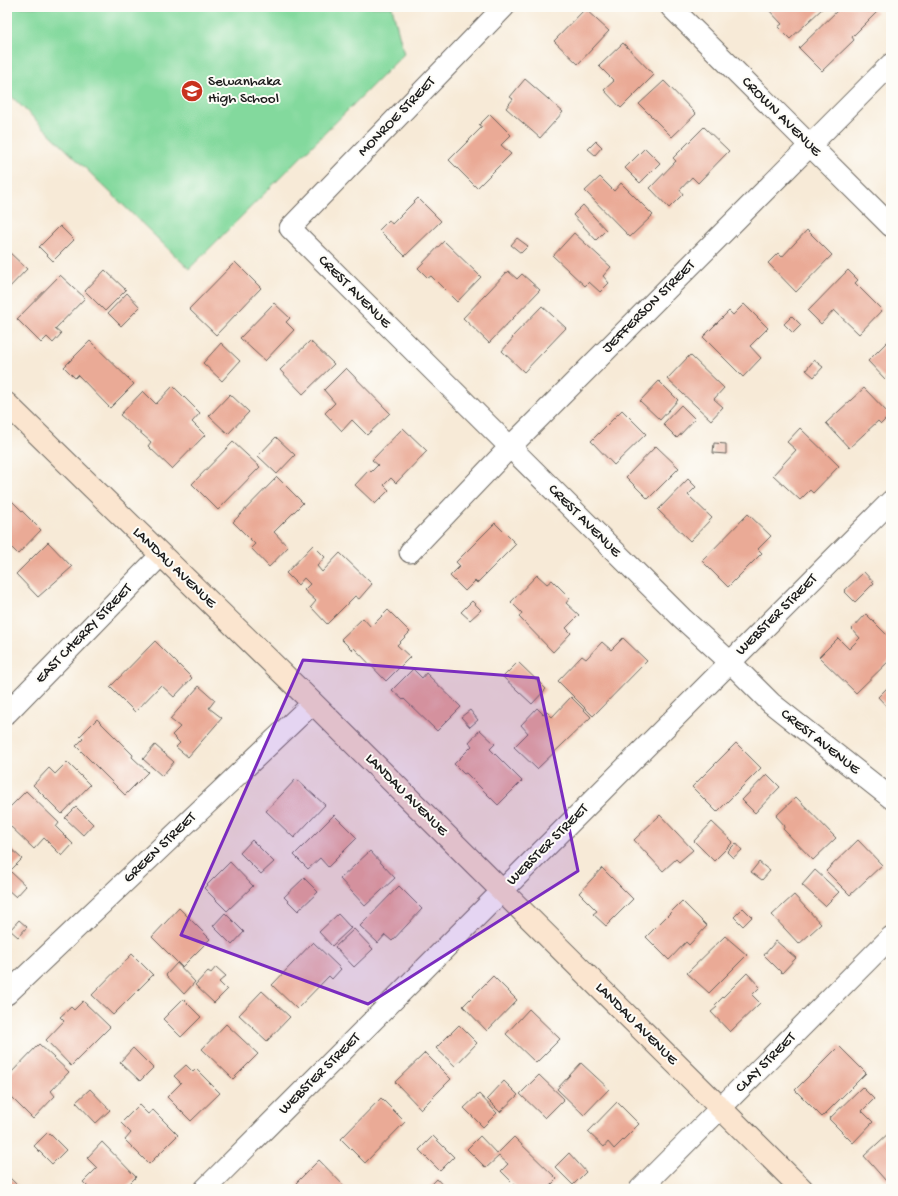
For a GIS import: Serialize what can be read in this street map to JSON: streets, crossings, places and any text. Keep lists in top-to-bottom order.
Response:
{
  "streets": {
    "street": [
      "MONROE STREET",
      "CROWN AVENUE",
      "CREST AVENUE",
      "JEFFERSON STREET",
      "LANDAU AVENUE",
      "WEBSTER STREET",
      "EAST CHERRY STREET",
      "GREEN STREET",
      "CLAY STREET"
    ]
  },
  "crossings": [
    ["MONROE STREET", "CREST AVENUE"],
    ["CROWN AVENUE", "JEFFERSON STREET"],
    ["CREST AVENUE", "JEFFERSON STREET"],
    ["CREST AVENUE", "WEBSTER STREET"],
    ["LANDAU AVENUE", "WEBSTER STREET"],
    ["LANDAU AVENUE", "EAST CHERRY STREET"],
    ["LANDAU AVENUE", "GREEN STREET"],
    ["LANDAU AVENUE", "CLAY STREET"]
  ],
  "places": {
    "school or university": ["Sewanhaka High School"]
  }
}
